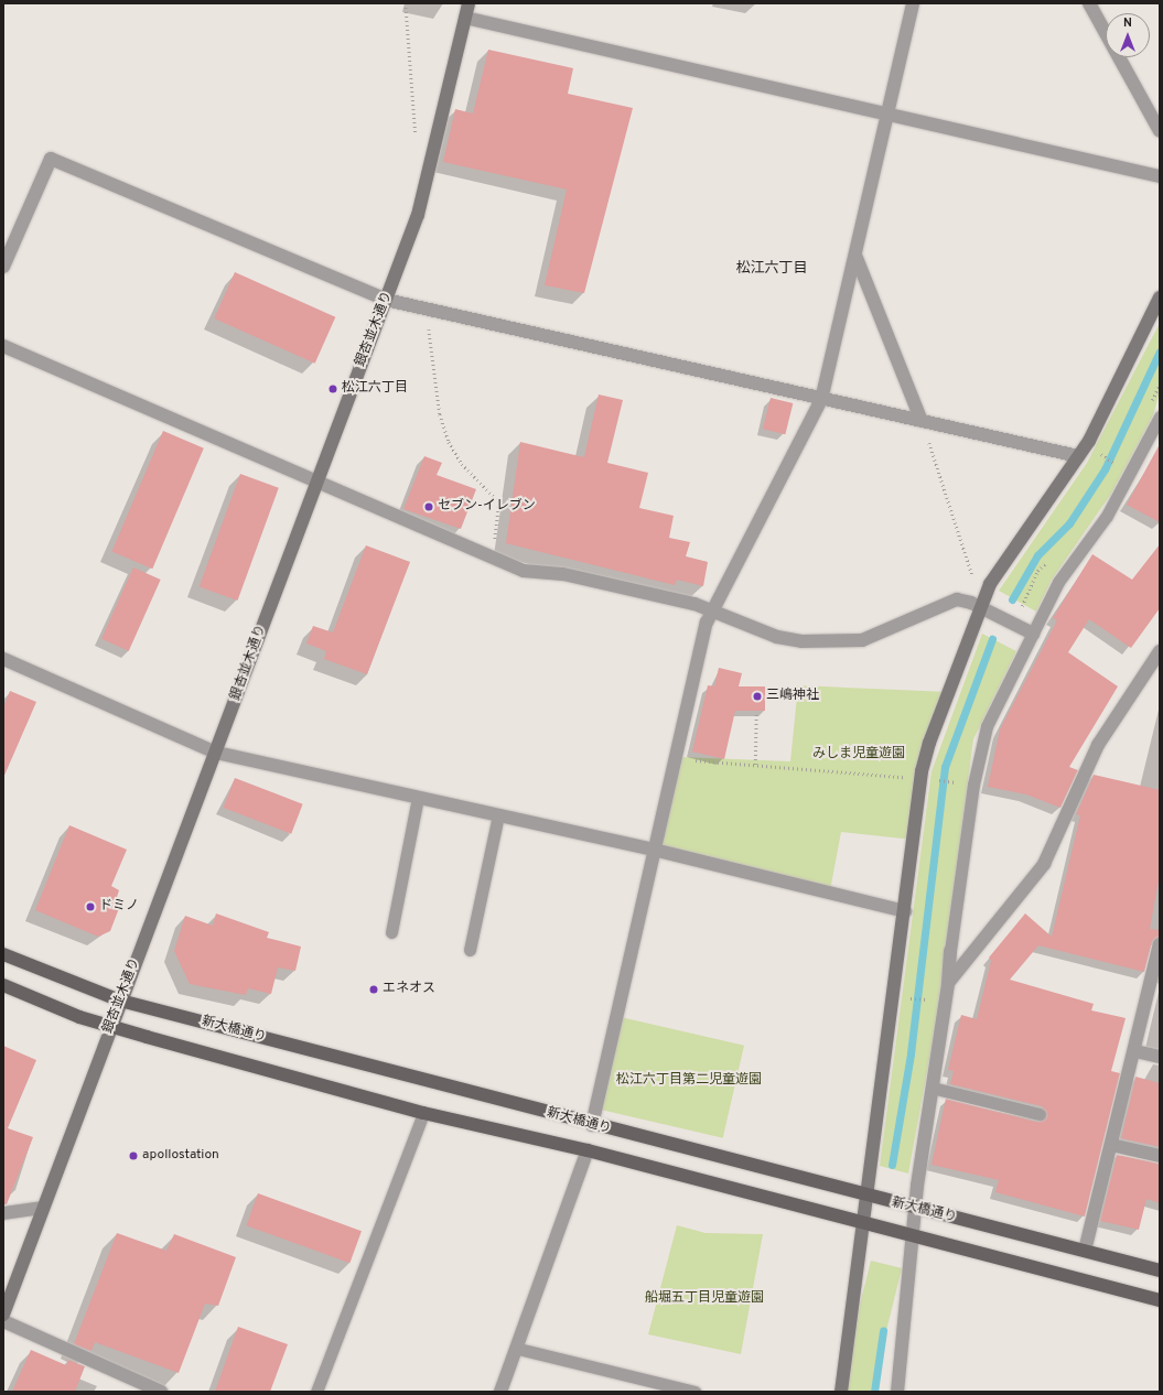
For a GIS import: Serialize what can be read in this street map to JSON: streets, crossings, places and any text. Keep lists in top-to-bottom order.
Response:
{
  "streets": {
    "main road": ["新大橋通り"],
    "street": ["銀杏並木通り"]
  },
  "crossings": [
    ["銀杏並木通り", "新大橋通り"]
  ],
  "districts": ["松江六丁目"],
  "parks": ["みしま児童遊園", "松江六丁目第二児童遊園", "船堀五丁目児童遊園"],
  "places": [
    "松江六丁目",
    "セブン-イレブン",
    "三嶋神社",
    "ドミノ",
    "エネオス",
    "apollostation"
  ],
  "north": "top"
}
